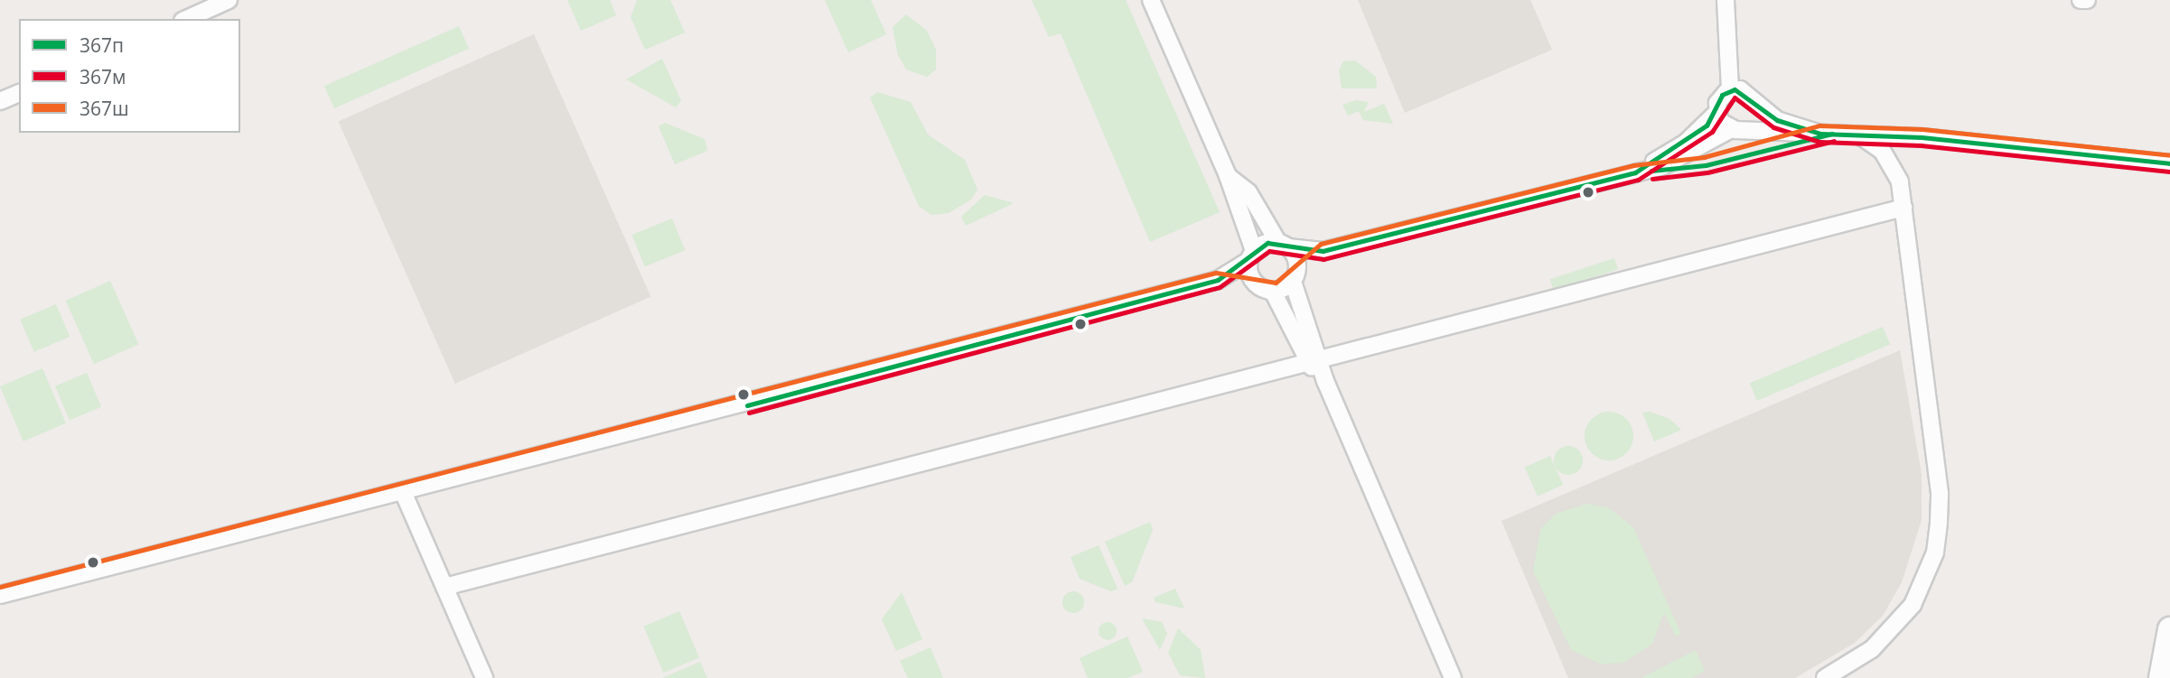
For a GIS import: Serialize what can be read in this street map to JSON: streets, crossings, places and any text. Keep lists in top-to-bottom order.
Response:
{
  "lines": ["transit line 367п", "transit line 367м", "transit line 367ш"],
  "legend": ["367п", "367м", "367ш"]
}
